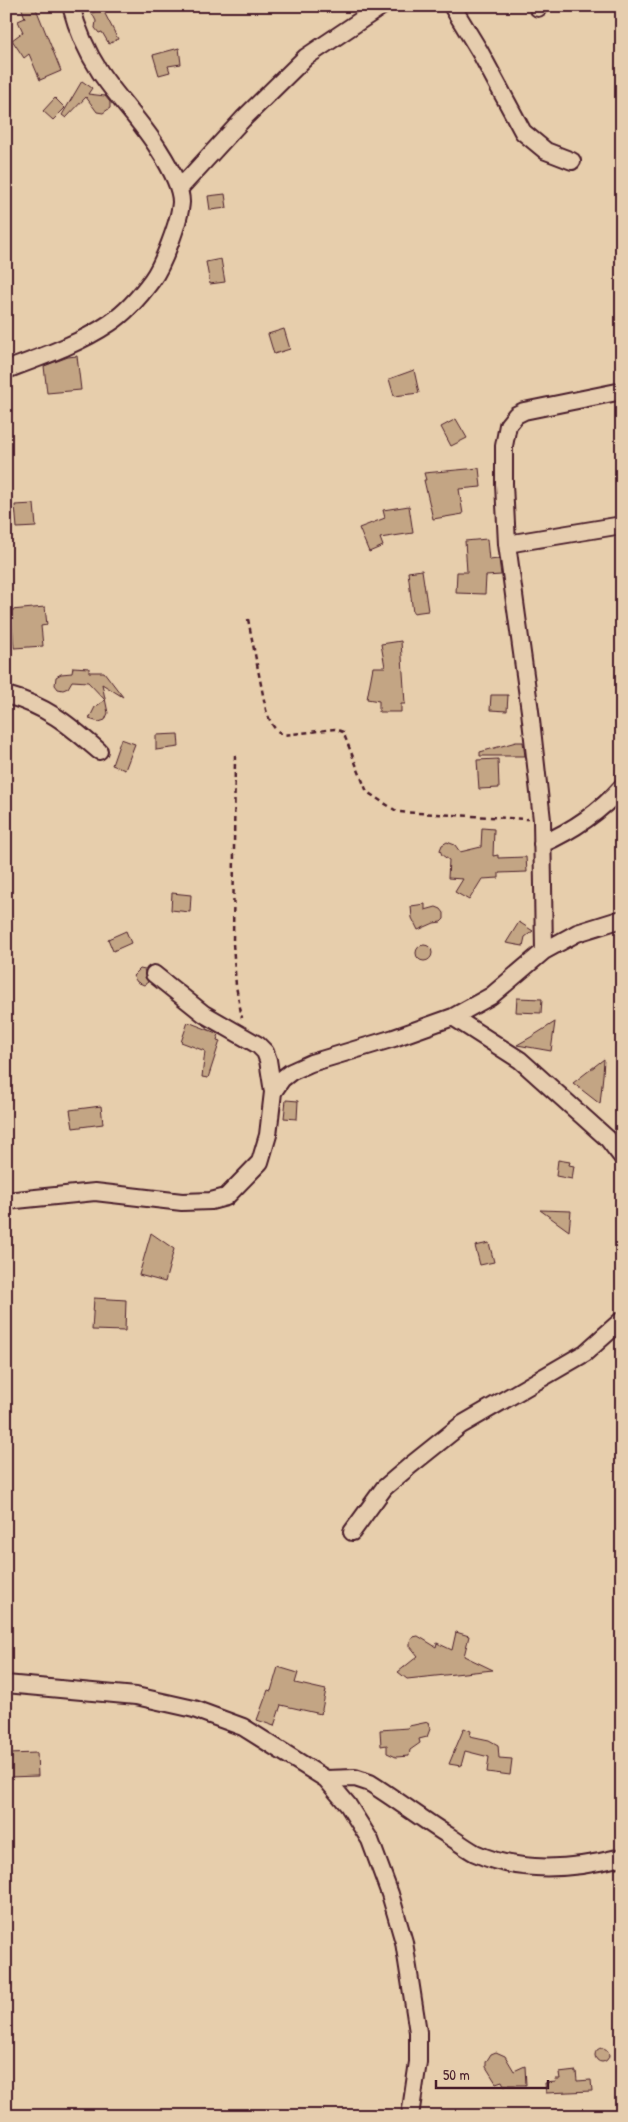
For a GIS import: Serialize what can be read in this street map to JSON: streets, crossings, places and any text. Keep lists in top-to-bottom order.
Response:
{
  "scale_bar": "50 m"
}
